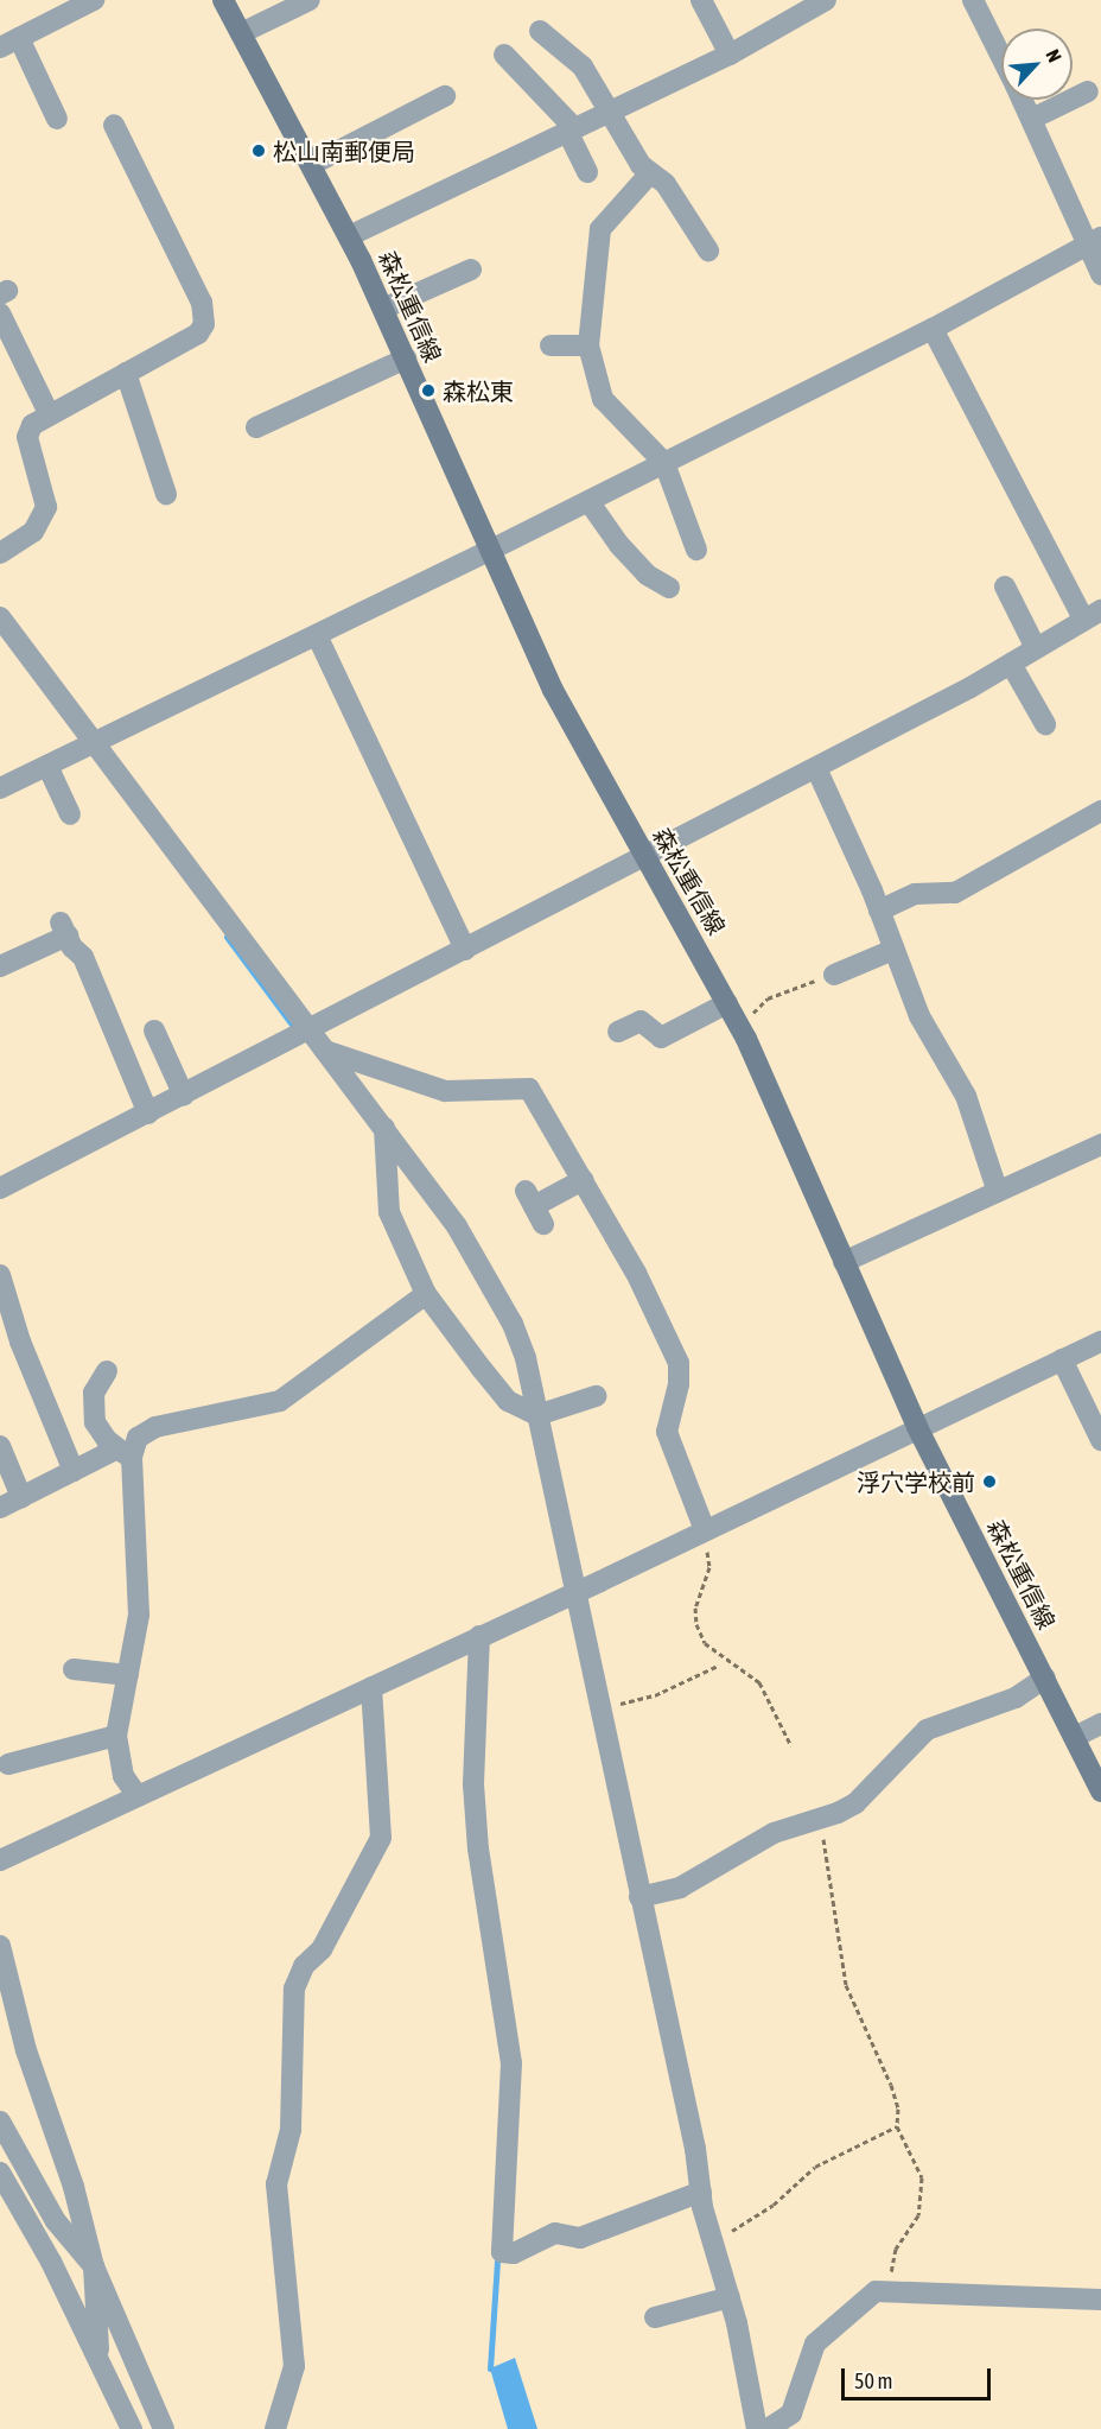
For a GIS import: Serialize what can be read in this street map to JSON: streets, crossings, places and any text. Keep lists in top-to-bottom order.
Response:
{
  "streets": {
    "main road": ["森松重信線"]
  },
  "places": ["松山南郵便局", "森松東", "浮穴学校前"],
  "scale_bar": "50 m",
  "north": "top right"
}
